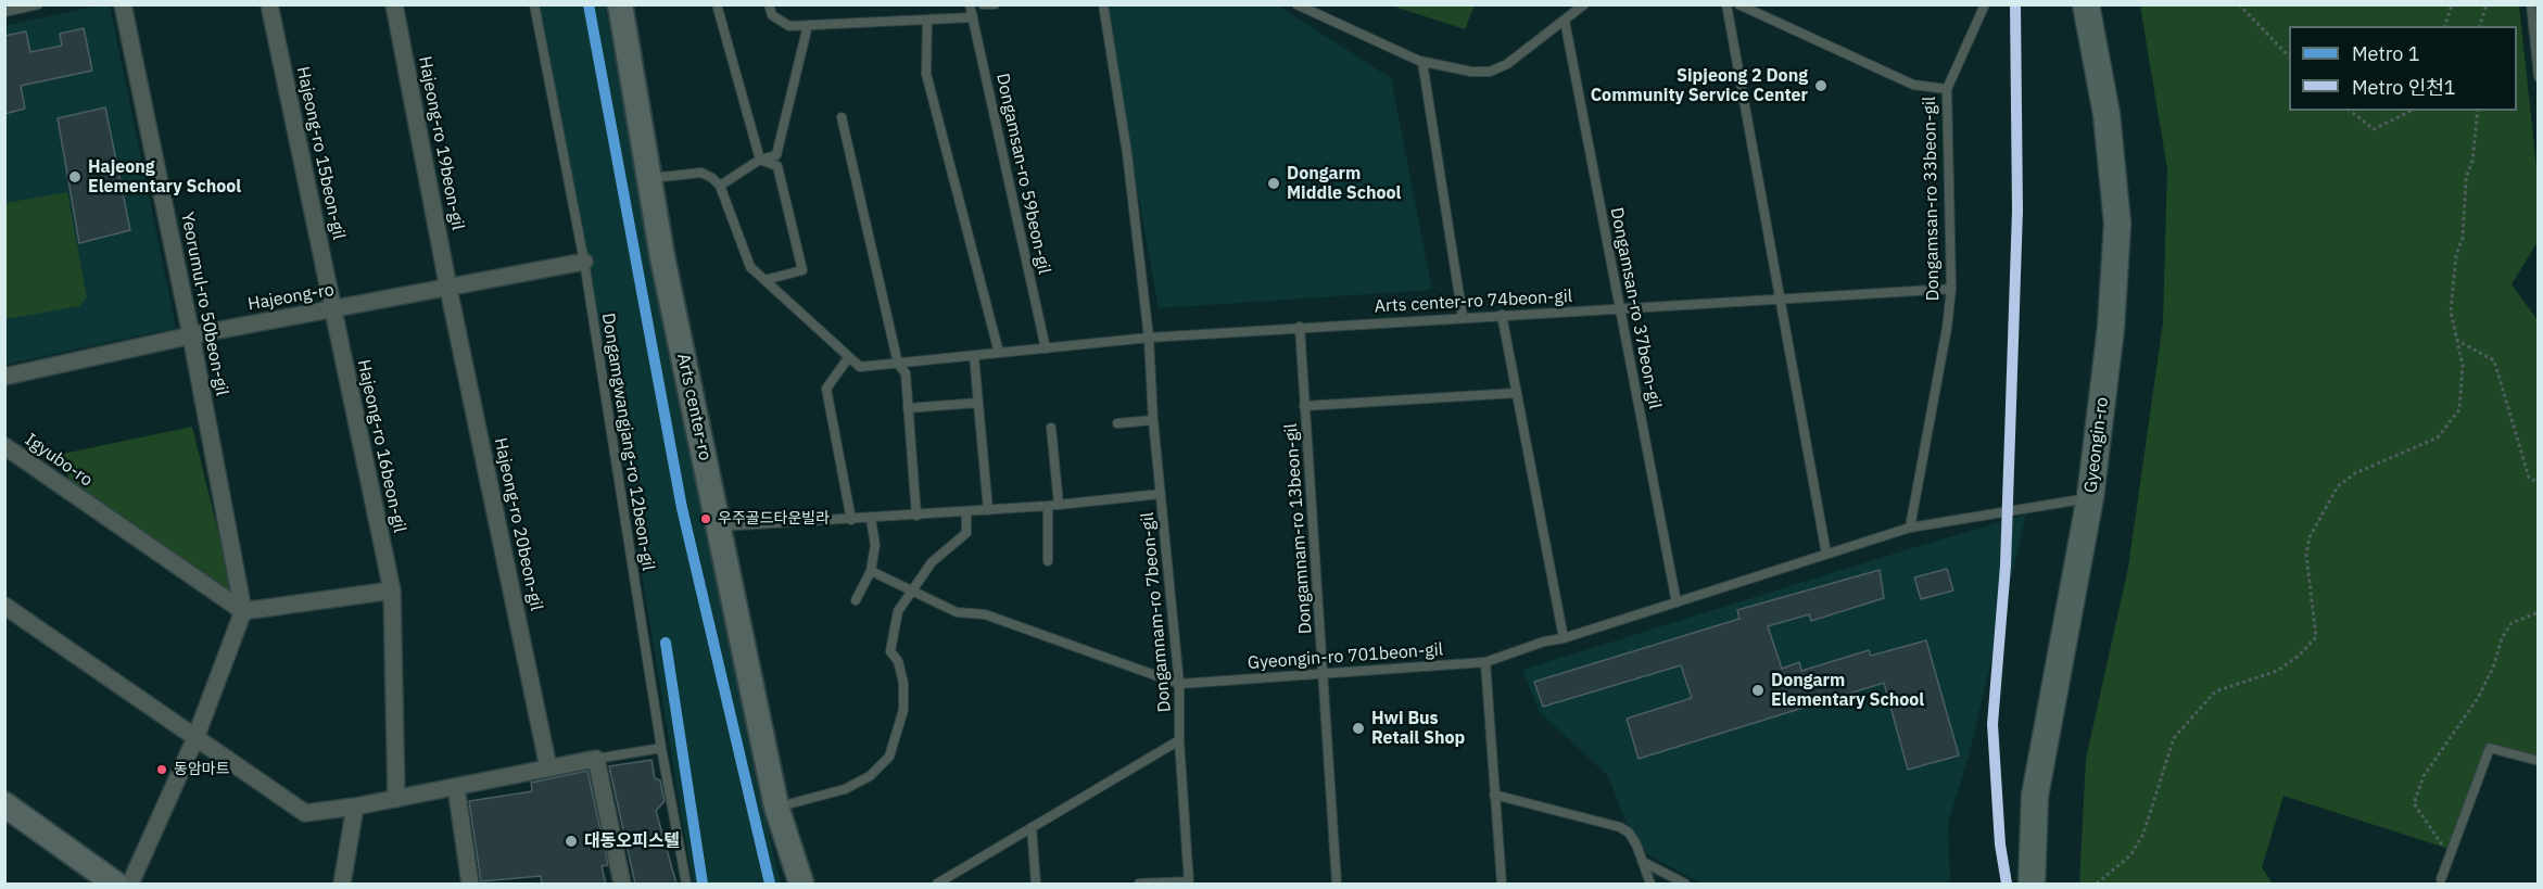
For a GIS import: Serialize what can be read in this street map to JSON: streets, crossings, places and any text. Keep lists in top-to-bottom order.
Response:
{
  "streets": {
    "main road": ["Gyeongin-ro"],
    "street": [
      "Hajeong-ro 19beon-gil",
      "Hajeong-ro 15beon-gil",
      "Hajeong-ro",
      "Yeorumul-ro 50beon-gil",
      "Arts center-ro",
      "Hajeong-ro 16beon-gil",
      "Igyubo-ro",
      "Hajeong-ro 20beon-gil"
    ],
    "lane": [
      "Dongamsan-ro 59beon-gil",
      "Dongamsan-ro 33beon-gil",
      "Arts center-ro 74beon-gil",
      "Dongamsan-ro 37beon-gil",
      "Dongamgwangjang-ro 12beon-gil",
      "Dongamnam-ro 13beon-gil",
      "Dongamnam-ro 7beon-gil",
      "Gyeongin-ro 701beon-gil"
    ]
  },
  "crossings": [
    ["Hajeong-ro 19beon-gil", "Hajeong-ro"],
    ["Hajeong-ro 19beon-gil", "Hajeong-ro 20beon-gil"],
    ["Hajeong-ro 15beon-gil", "Hajeong-ro"],
    ["Hajeong-ro 15beon-gil", "Hajeong-ro 16beon-gil"],
    ["Dongamsan-ro 59beon-gil", "Arts center-ro 74beon-gil"],
    ["Dongamsan-ro 33beon-gil", "Arts center-ro 74beon-gil"],
    ["Dongamsan-ro 33beon-gil", "Gyeongin-ro 701beon-gil"],
    ["Hajeong-ro", "Yeorumul-ro 50beon-gil"],
    ["Hajeong-ro", "Dongamgwangjang-ro 12beon-gil"],
    ["Hajeong-ro", "Hajeong-ro 16beon-gil"],
    ["Hajeong-ro", "Hajeong-ro 20beon-gil"],
    ["Arts center-ro 74beon-gil", "Dongamsan-ro 37beon-gil"],
    ["Arts center-ro 74beon-gil", "Dongamnam-ro 13beon-gil"],
    ["Arts center-ro 74beon-gil", "Dongamnam-ro 7beon-gil"],
    ["Yeorumul-ro 50beon-gil", "Igyubo-ro"],
    ["Dongamsan-ro 37beon-gil", "Gyeongin-ro 701beon-gil"],
    ["Gyeongin-ro", "Gyeongin-ro 701beon-gil"],
    ["Dongamnam-ro 13beon-gil", "Gyeongin-ro 701beon-gil"],
    ["Dongamnam-ro 7beon-gil", "Gyeongin-ro 701beon-gil"]
  ],
  "places": [
    "Sipjeong 2 Dong Community Service Center",
    "Hajeong Elementary School",
    "Dongarm Middle School",
    "우주골드타운빌라",
    "Dongarm Elementary School",
    "Hwi Bus Retail Shop",
    "동암마트",
    "대동오피스텔"
  ],
  "lines": ["metro line 1", "metro line 인천1"],
  "legend": ["Metro 1", "Metro 인천1"]
}
